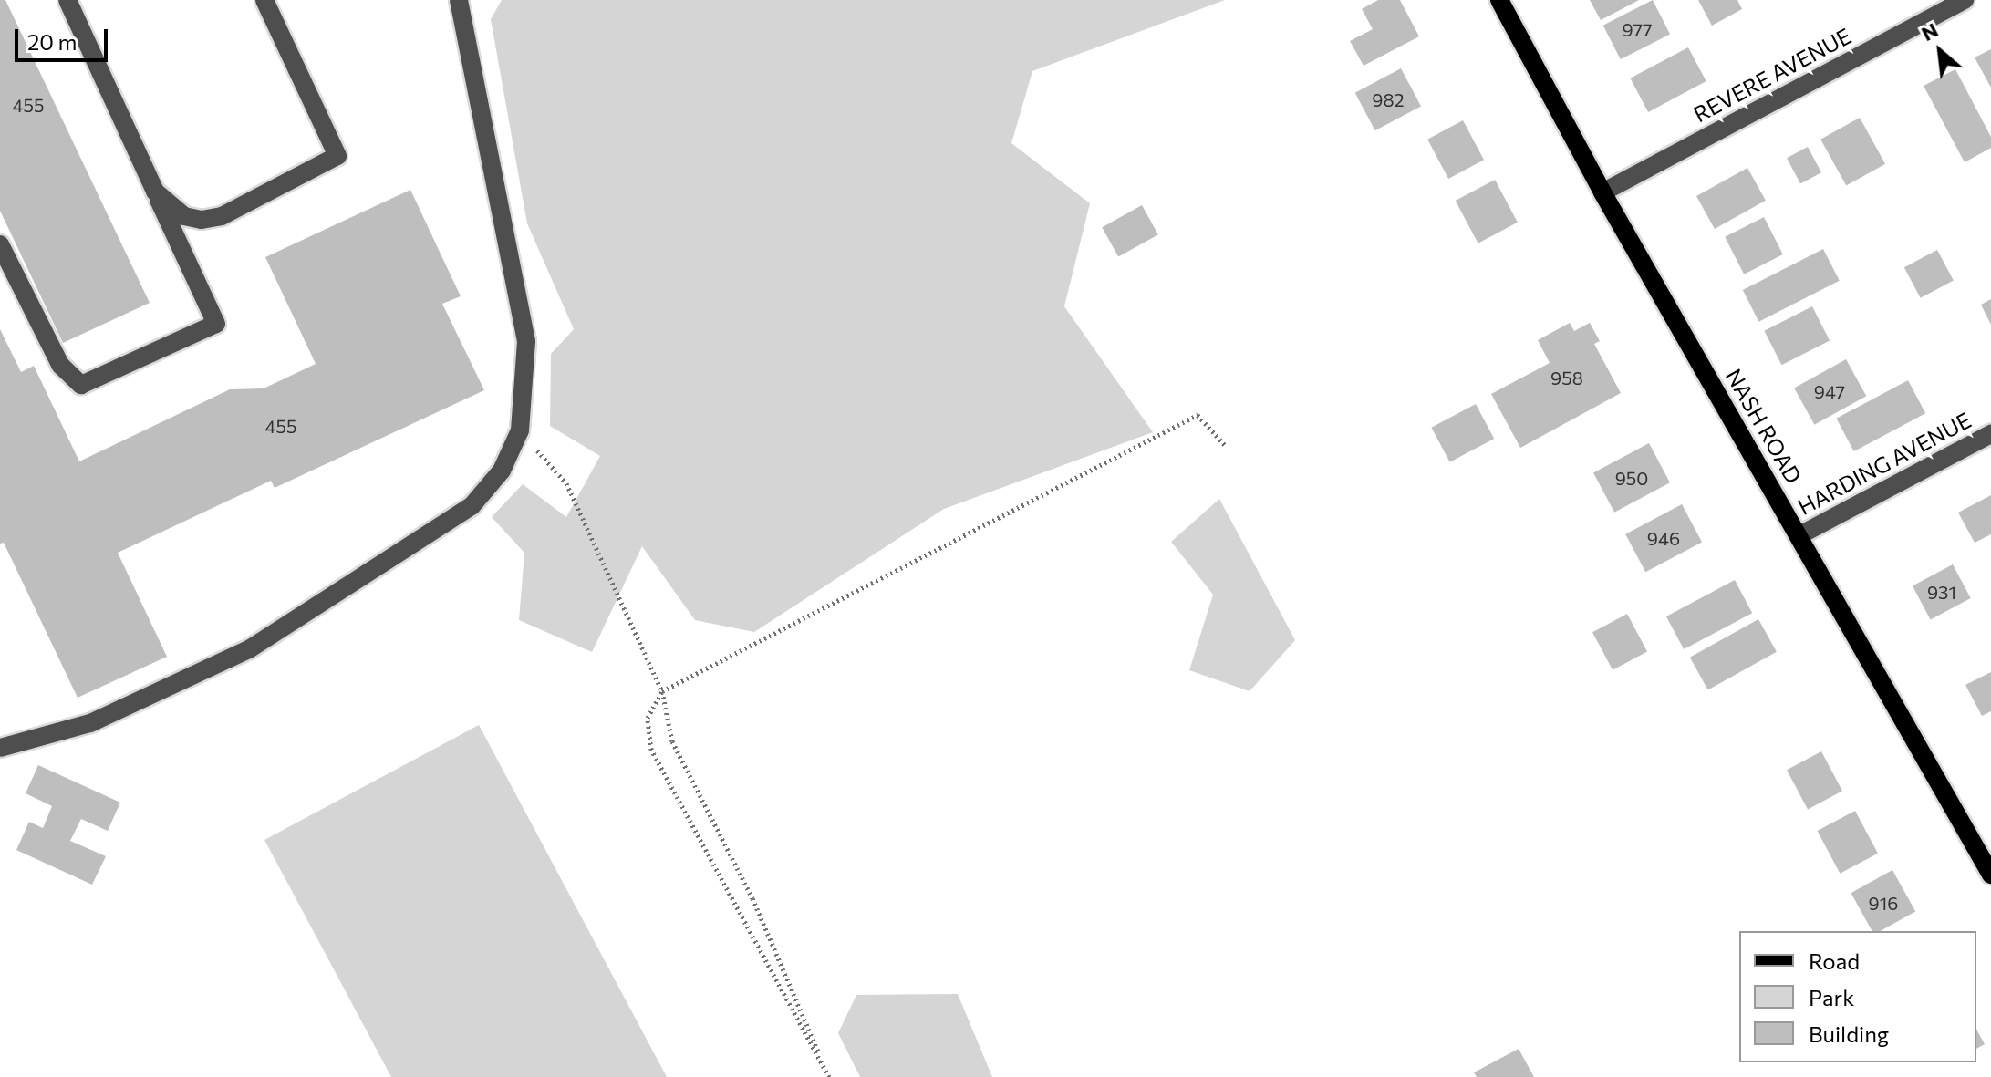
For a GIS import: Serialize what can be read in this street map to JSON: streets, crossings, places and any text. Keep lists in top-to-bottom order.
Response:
{
  "streets": {
    "main road": ["NASH ROAD"],
    "street": ["REVERE AVENUE", "HARDING AVENUE"]
  },
  "crossings": [
    ["REVERE AVENUE", "NASH ROAD"],
    ["NASH ROAD", "HARDING AVENUE"]
  ],
  "house_numbers": [
    "977",
    "982",
    "455",
    "958",
    "947",
    "455",
    "950",
    "946",
    "931",
    "916"
  ],
  "legend": ["Road", "Park", "Building"],
  "scale_bar": "20 m",
  "north": "top left"
}
